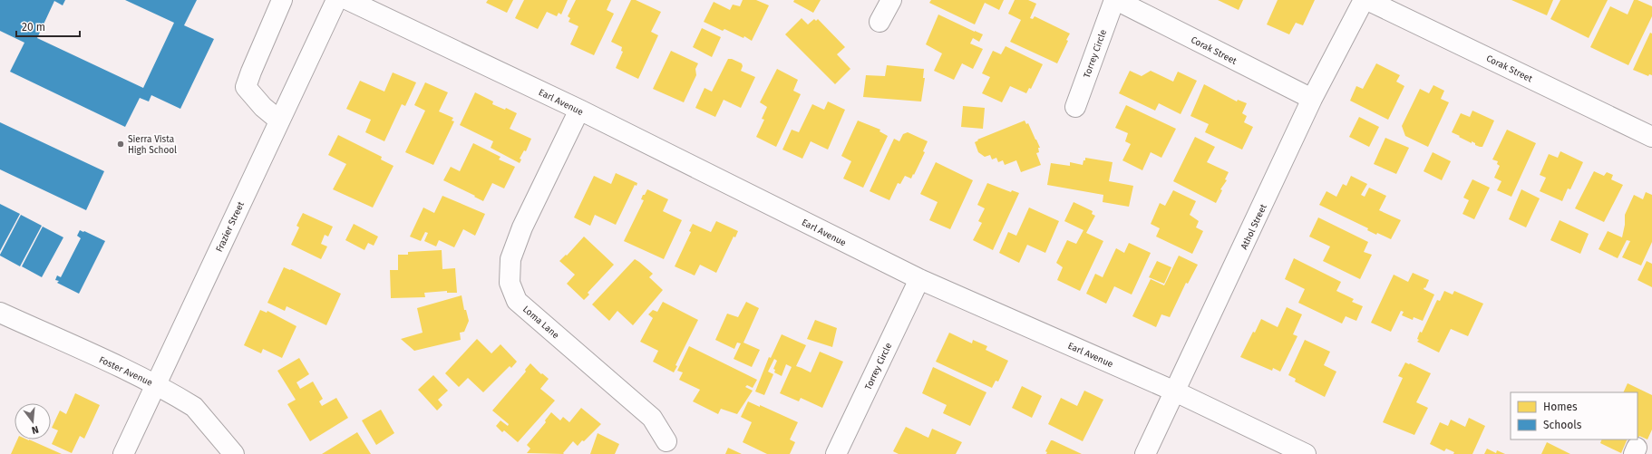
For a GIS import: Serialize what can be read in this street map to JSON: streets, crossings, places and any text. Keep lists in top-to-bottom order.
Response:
{
  "streets": {
    "street": [
      "Corak Street",
      "Torrey Circle",
      "Earl Avenue",
      "Frazier Street",
      "Athol Street",
      "Loma Lane",
      "Foster Avenue"
    ]
  },
  "crossings": [
    ["Corak Street", "Torrey Circle"],
    ["Corak Street", "Athol Street"],
    ["Torrey Circle", "Earl Avenue"],
    ["Earl Avenue", "Athol Street"],
    ["Earl Avenue", "Loma Lane"],
    ["Frazier Street", "Foster Avenue"]
  ],
  "places": ["Sierra Vista High School"],
  "legend": ["Homes", "Schools"],
  "scale_bar": "20 m",
  "north": "bottom"
}
